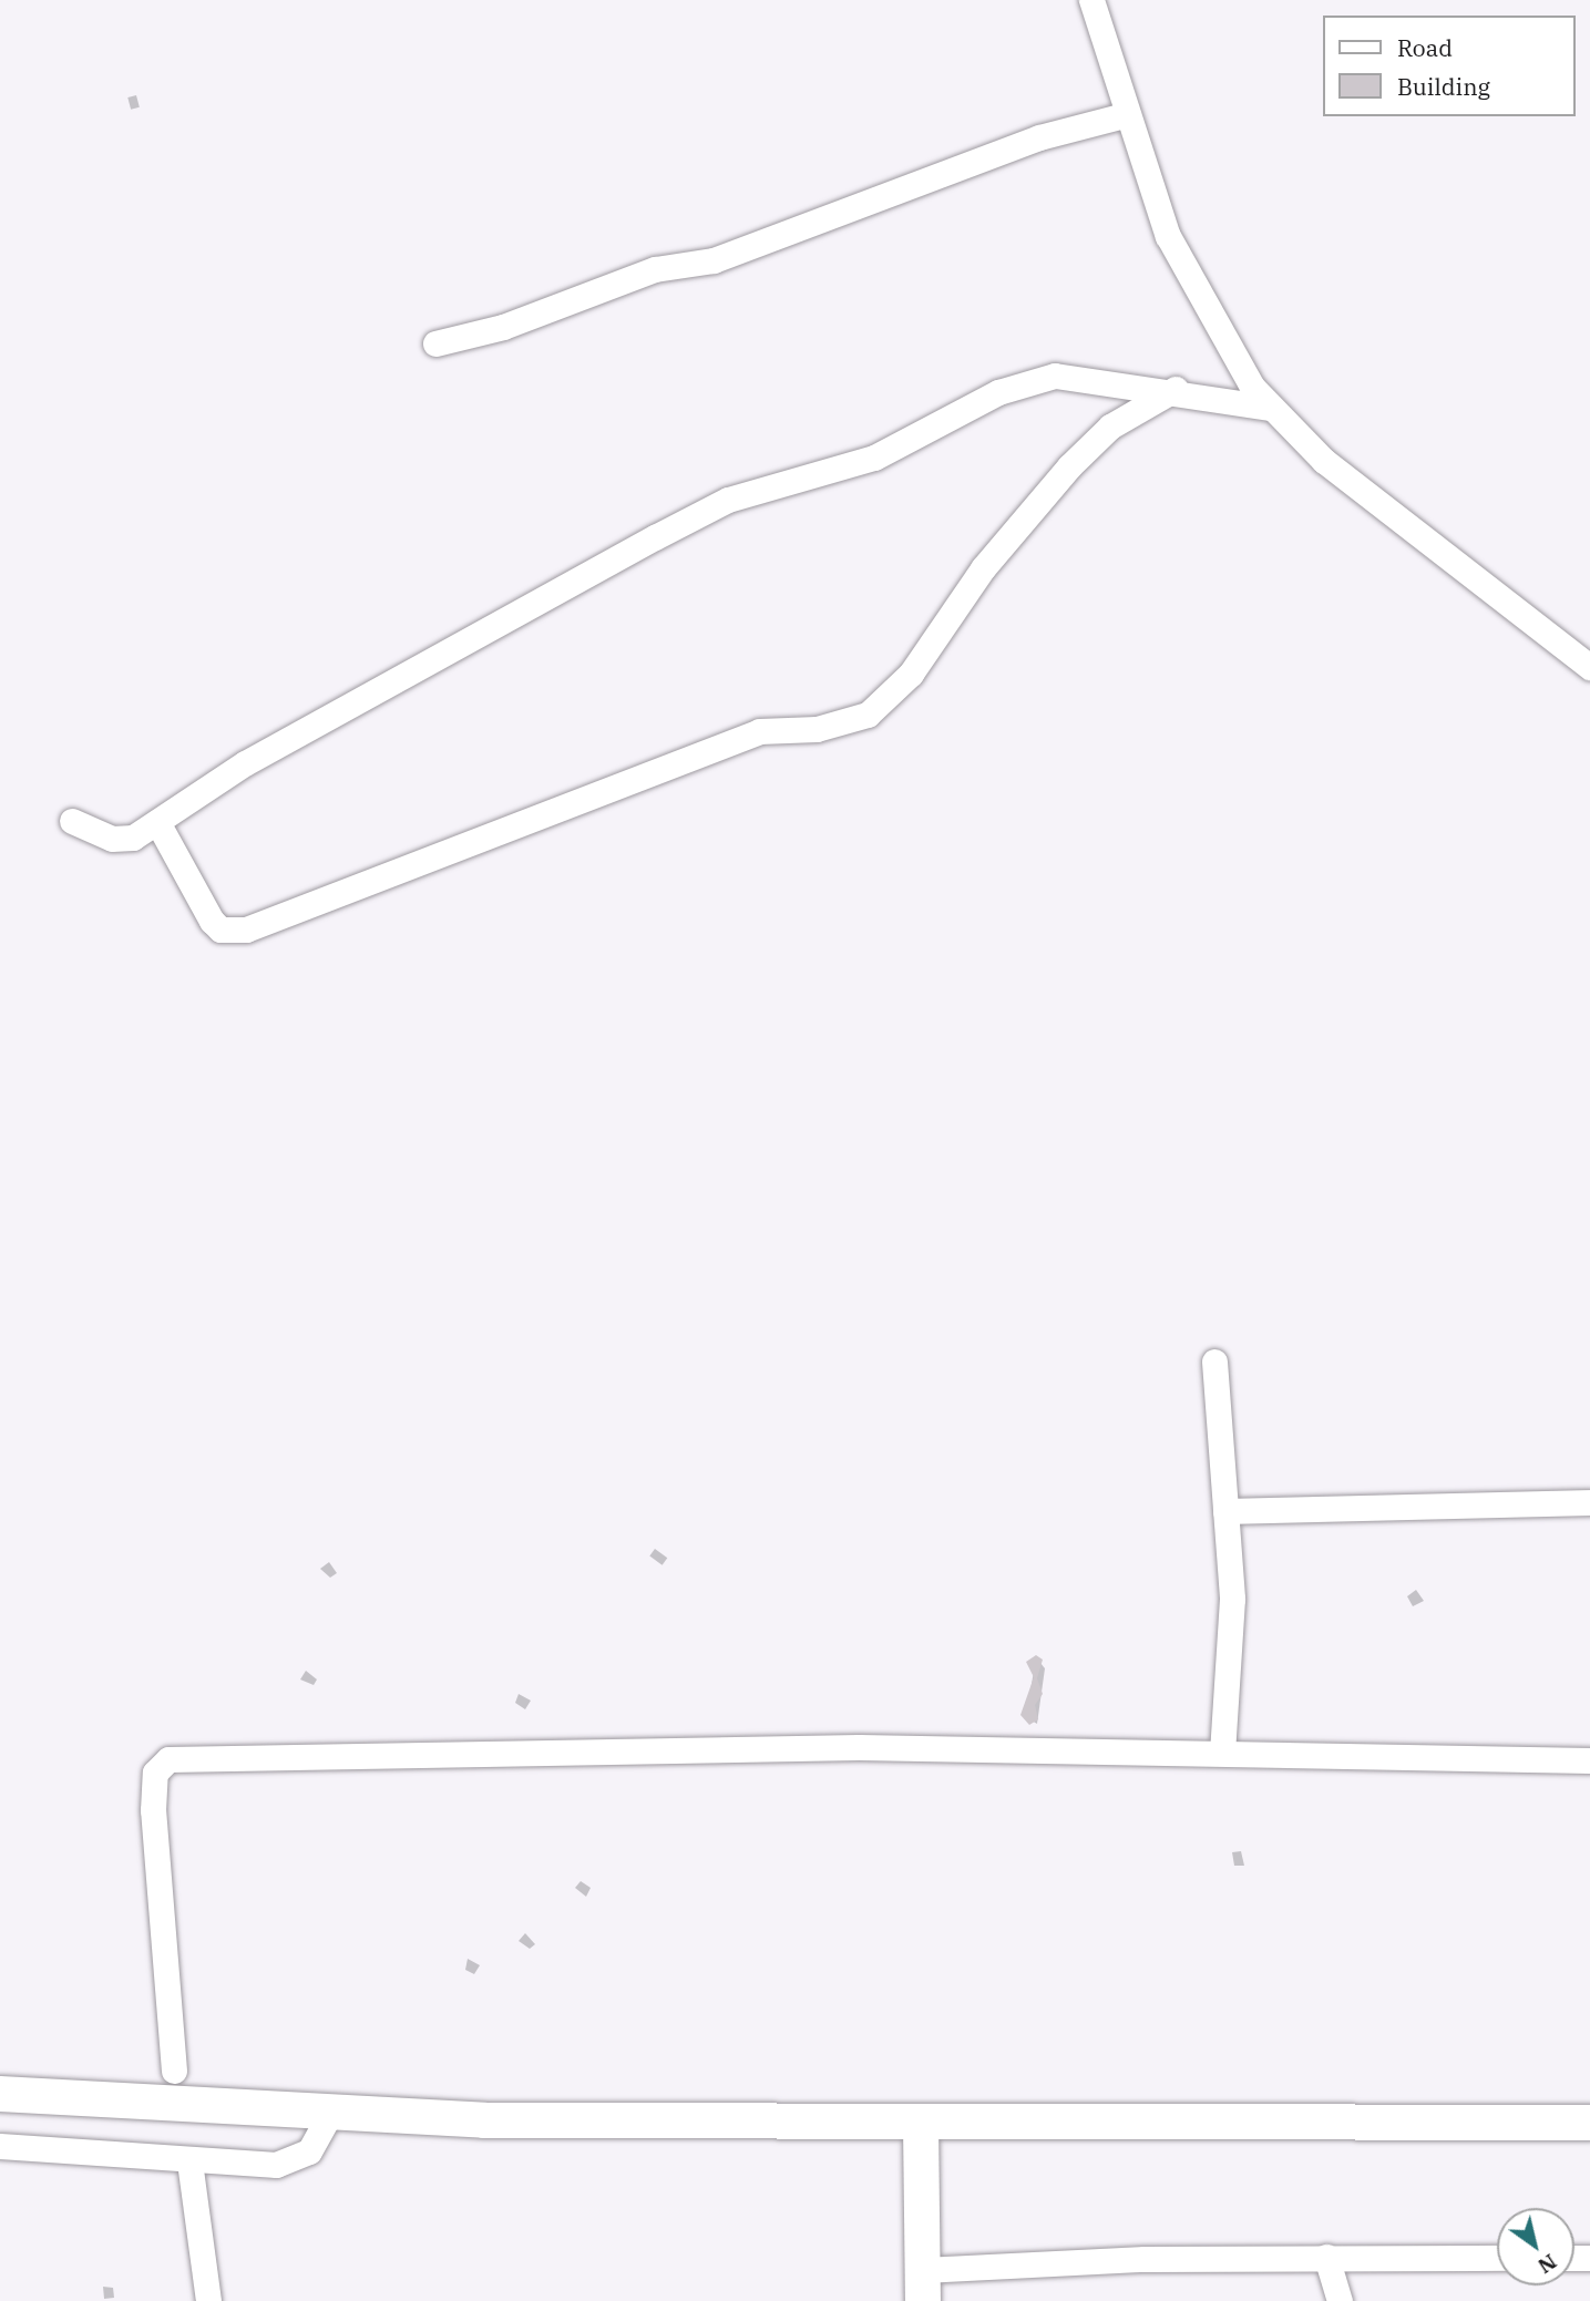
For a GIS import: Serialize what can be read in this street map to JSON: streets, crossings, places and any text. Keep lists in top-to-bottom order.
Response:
{
  "legend": ["Road", "Building"],
  "north": "bottom right"
}
